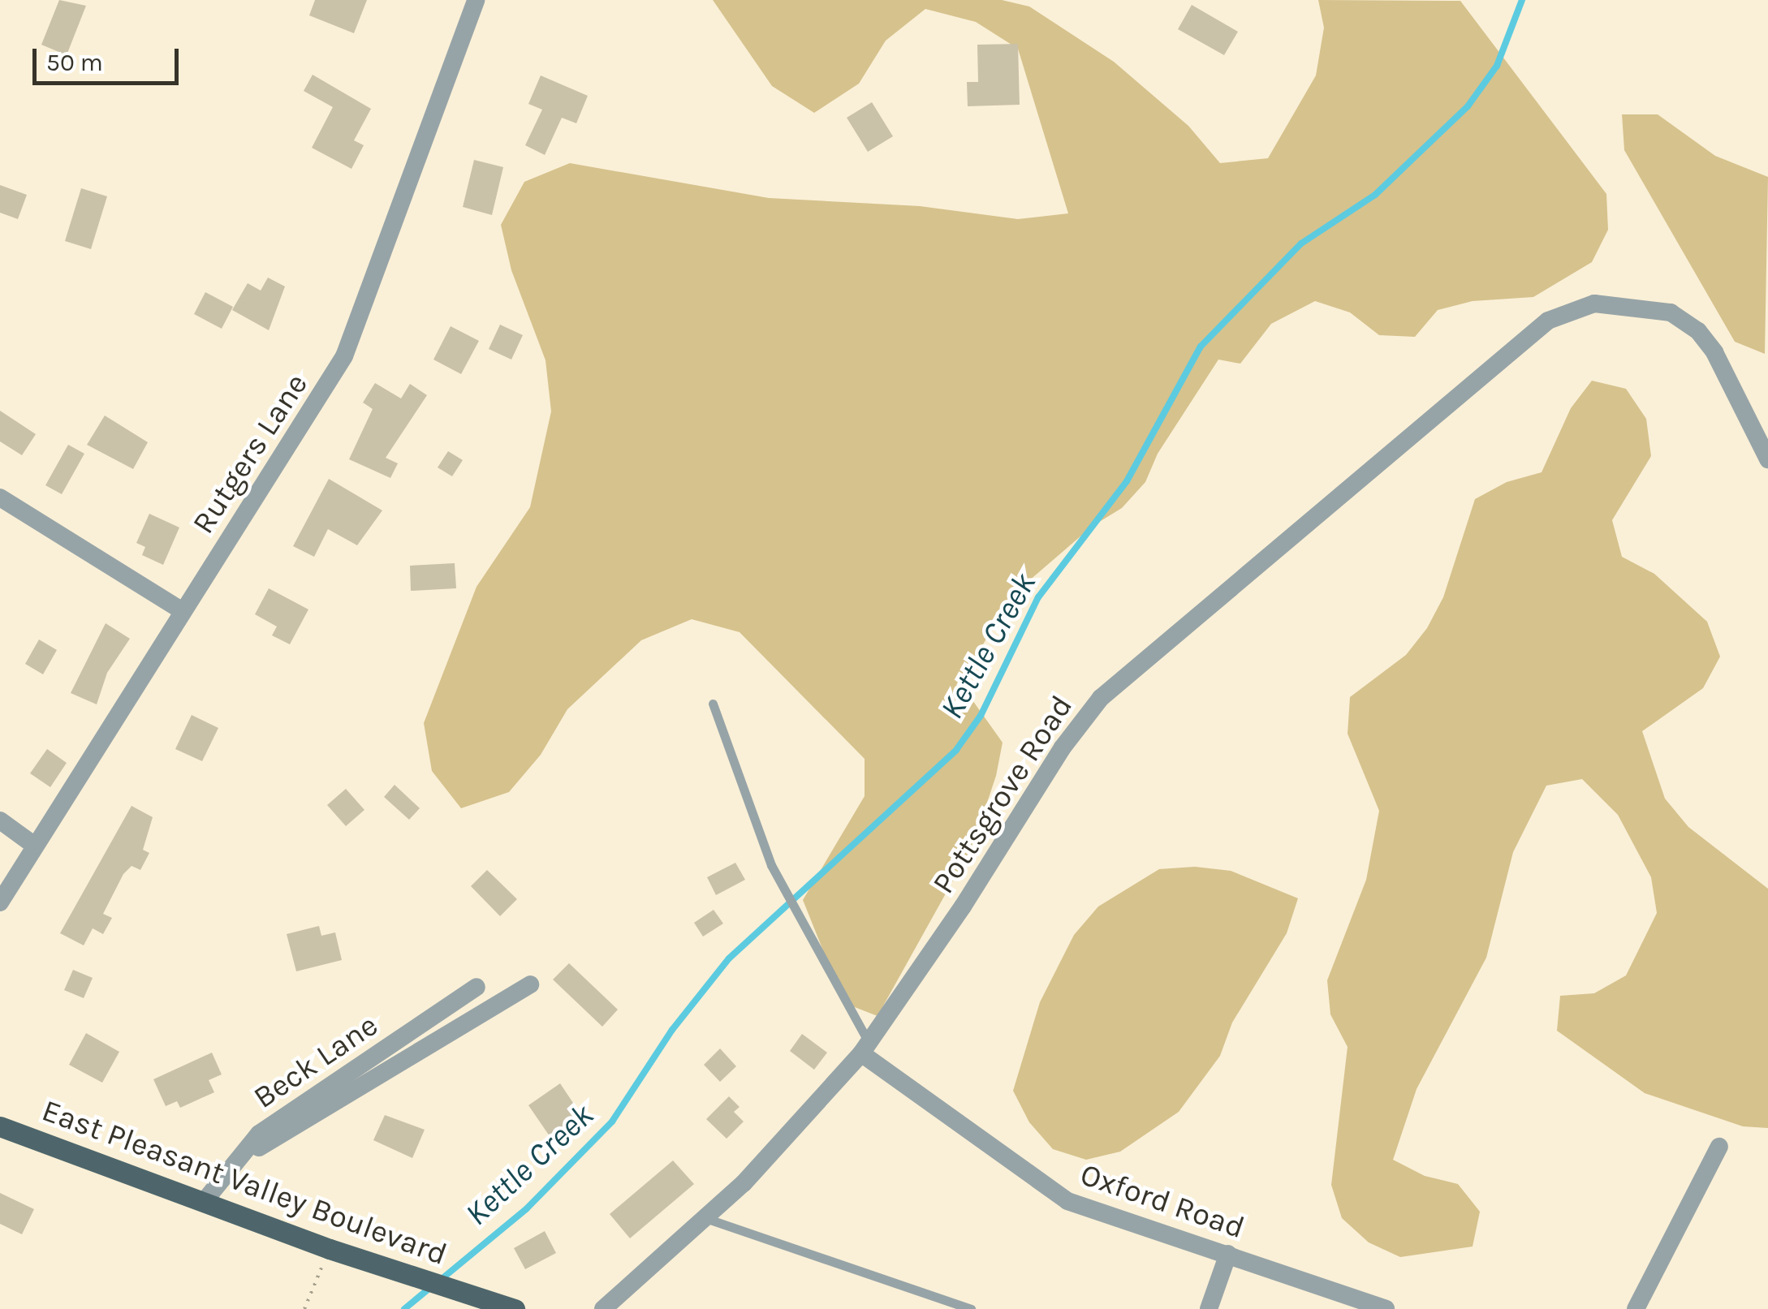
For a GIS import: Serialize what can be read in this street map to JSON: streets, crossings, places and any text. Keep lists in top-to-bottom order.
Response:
{
  "streets": {
    "main road": ["East Pleasant Valley Boulevard"],
    "street": [
      "Rutgers Lane",
      "Pottsgrove Road",
      "Beck Lane",
      "Oxford Road"
    ]
  },
  "crossings": [
    ["Pottsgrove Road", "Oxford Road"],
    ["Beck Lane", "East Pleasant Valley Boulevard"]
  ],
  "water": ["Kettle Creek"],
  "scale_bar": "50 m"
}
